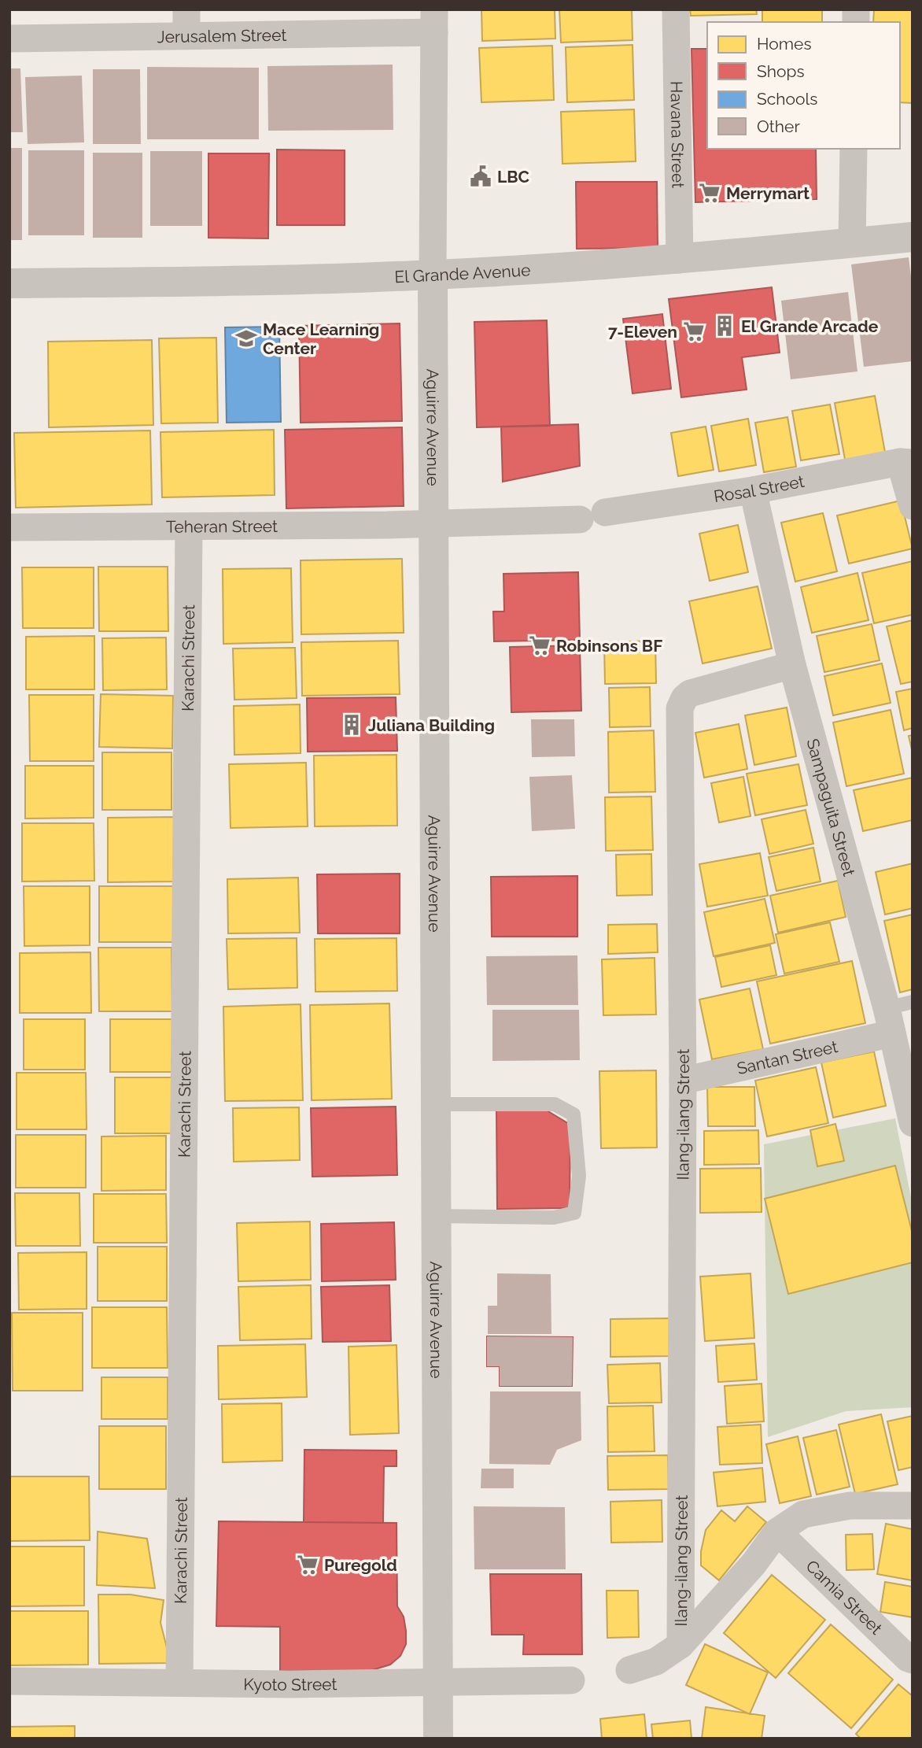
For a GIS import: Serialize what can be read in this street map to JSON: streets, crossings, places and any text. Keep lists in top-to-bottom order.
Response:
{
  "streets": {
    "street": [
      "Jerusalem Street",
      "Havana Street",
      "El Grande Avenue",
      "Aguirre Avenue",
      "Rosal Street",
      "Teheran Street",
      "Karachi Street",
      "Sampaguita Street",
      "Santan Street",
      "Ilang-ilang Street",
      "Camia Street",
      "Kyoto Street"
    ]
  },
  "crossings": [
    ["Jerusalem Street", "Aguirre Avenue"],
    ["Havana Street", "El Grande Avenue"],
    ["El Grande Avenue", "Aguirre Avenue"],
    ["Aguirre Avenue", "Rosal Street"],
    ["Aguirre Avenue", "Teheran Street"],
    ["Aguirre Avenue", "Kyoto Street"],
    ["Rosal Street", "Teheran Street"],
    ["Rosal Street", "Sampaguita Street"],
    ["Teheran Street", "Karachi Street"],
    ["Karachi Street", "Kyoto Street"],
    ["Sampaguita Street", "Santan Street"],
    ["Sampaguita Street", "Ilang-ilang Street"],
    ["Santan Street", "Ilang-ilang Street"]
  ],
  "places": {
    "public building": ["LBC"],
    "supermarket": [
      "Merrymart",
      "7-Eleven",
      "Robinsons BF",
      "Puregold"
    ],
    "building": ["El Grande Arcade", "Juliana Building"],
    "school or university": ["Mace Learning Center"]
  },
  "legend": [
    "Homes",
    "Shops",
    "Schools",
    "Other"
  ]
}
